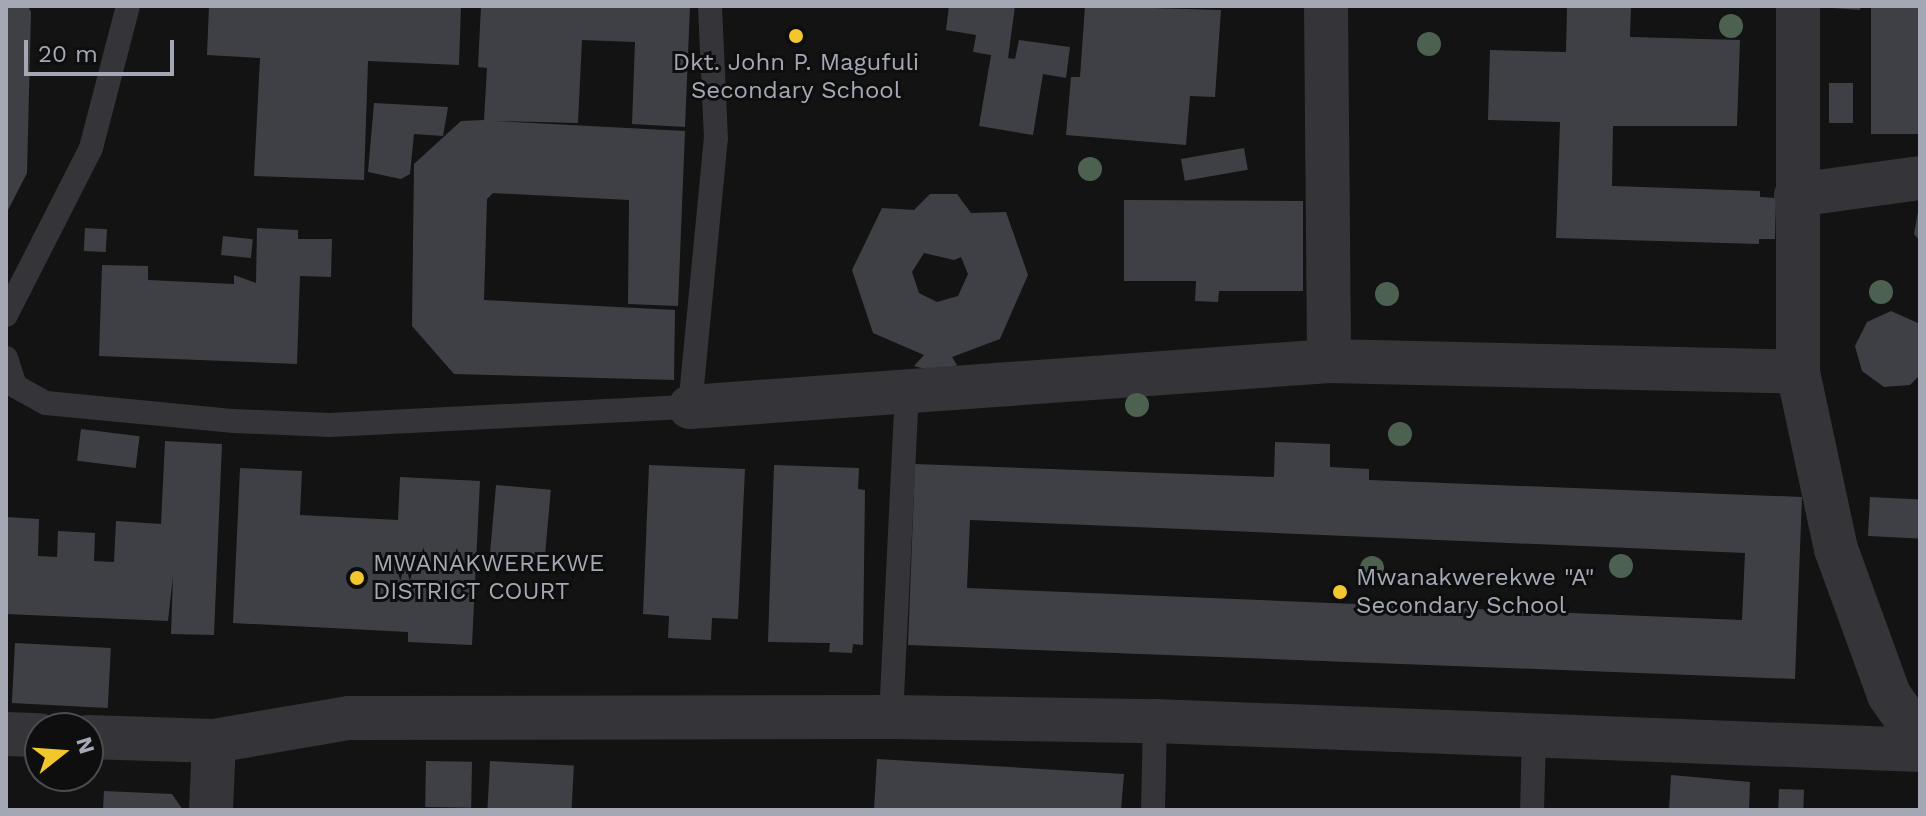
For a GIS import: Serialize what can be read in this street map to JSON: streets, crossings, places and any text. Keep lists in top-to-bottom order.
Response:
{
  "places": ["Dkt. John P. Magufuli Secondary School", "MWANAKWEREKWE DISTRICT COURT", "Mwanakwerekwe \"A\" Secondary School"],
  "scale_bar": "20 m",
  "north": "right"
}
